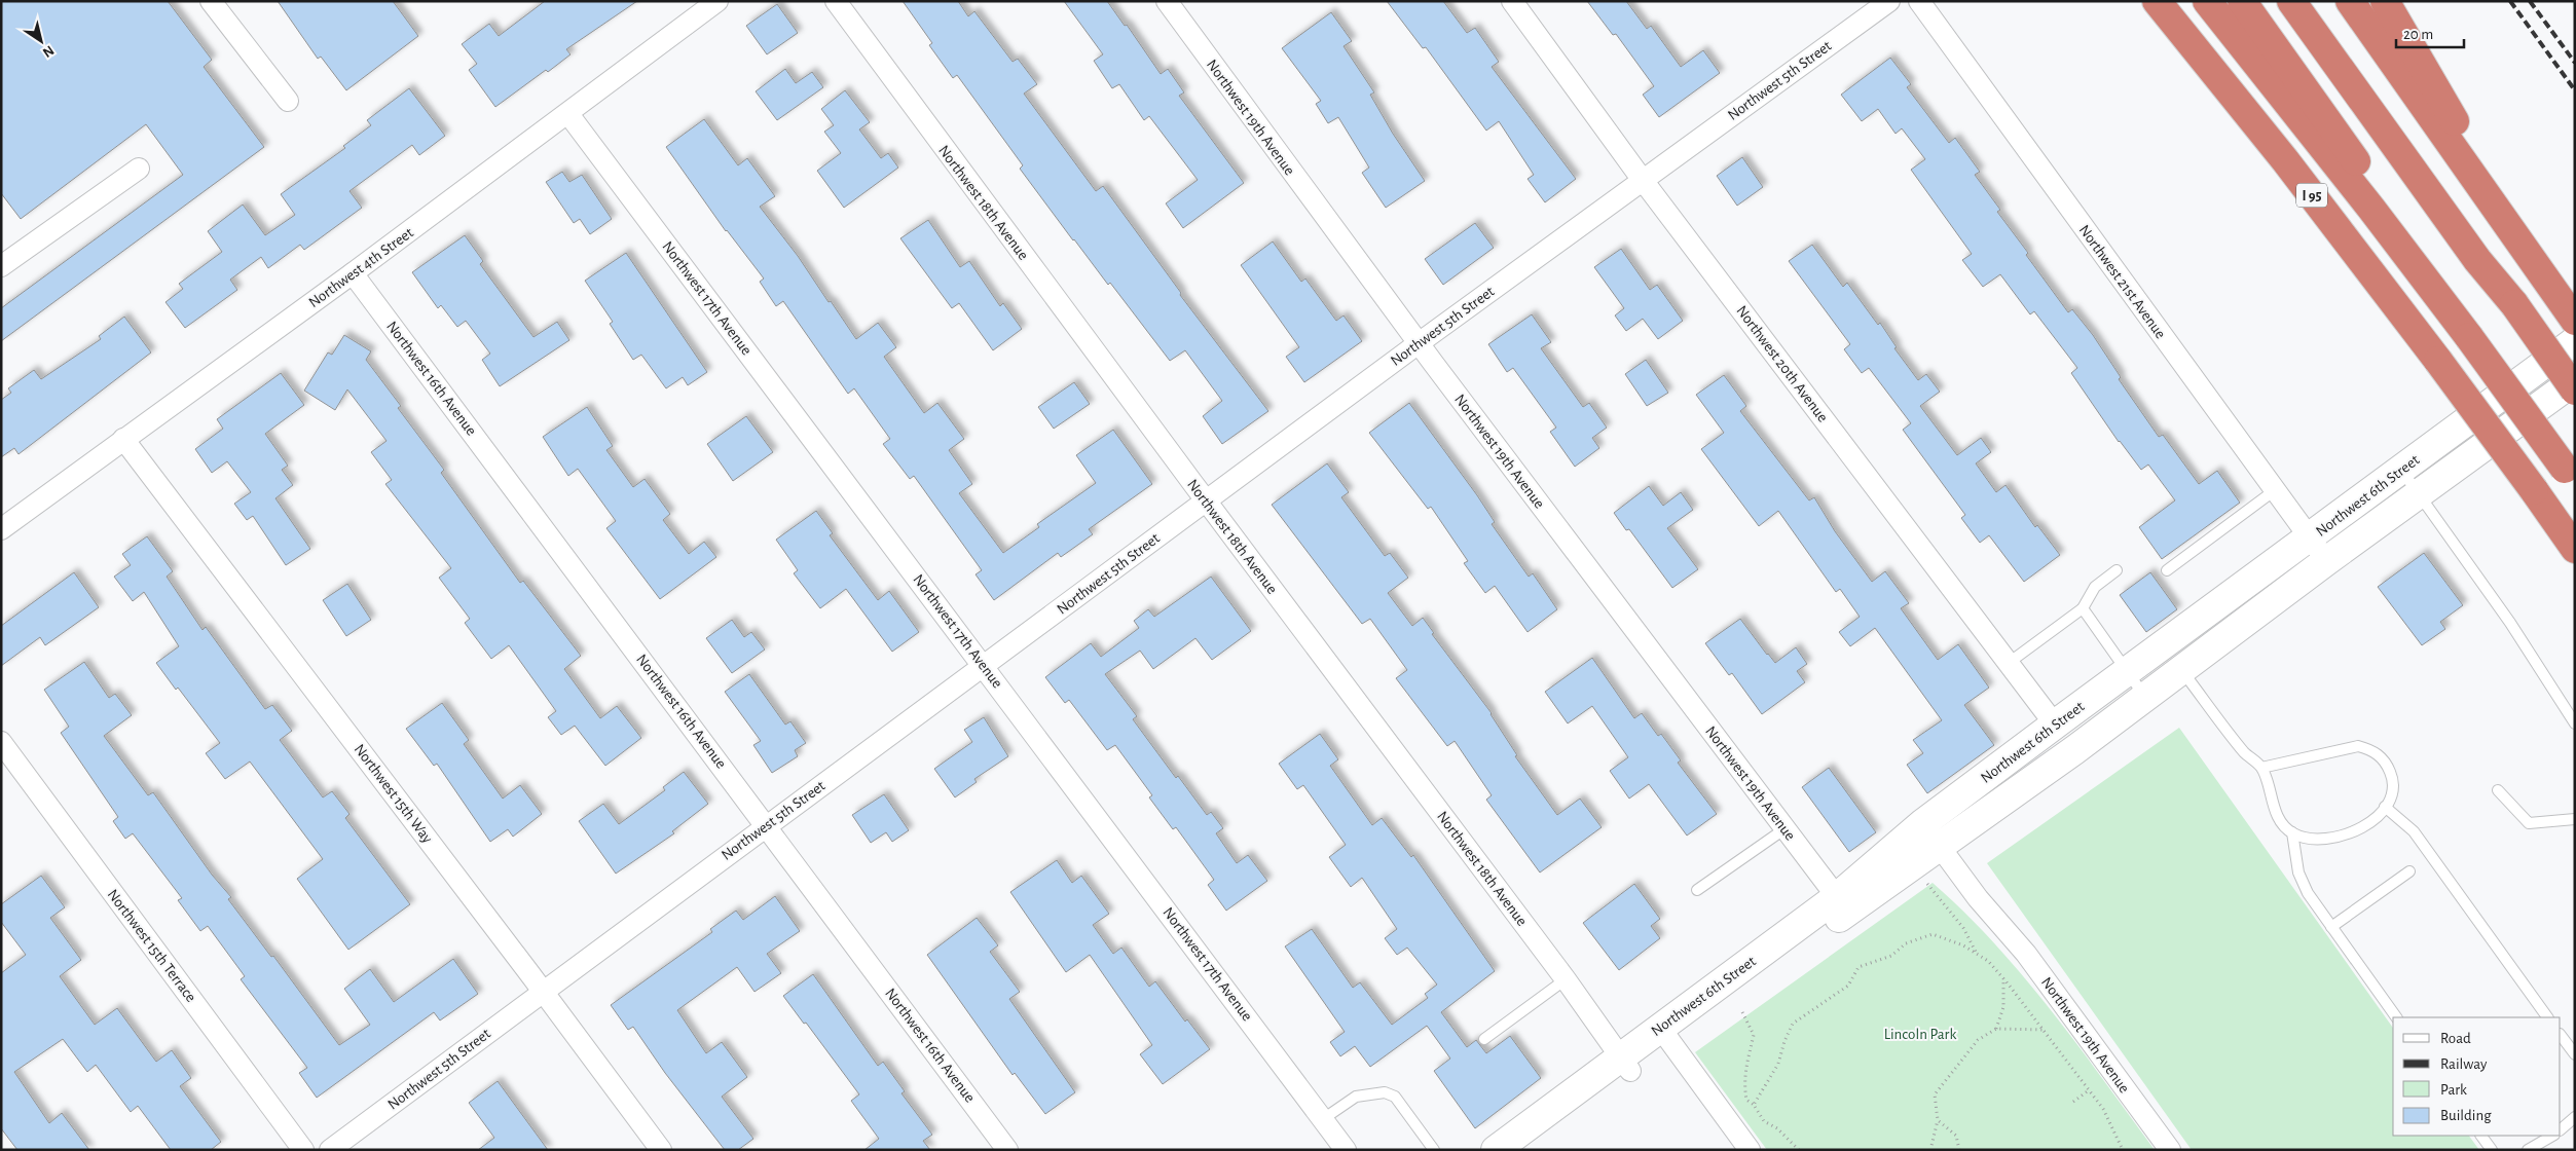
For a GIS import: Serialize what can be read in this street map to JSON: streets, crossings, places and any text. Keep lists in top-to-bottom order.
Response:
{
  "streets": {
    "highway": ["I 95"],
    "street": [
      "Northwest 5th Street",
      "Northwest 19th Avenue",
      "Northwest 18th Avenue",
      "Northwest 4th Street",
      "Northwest 21st Avenue",
      "Northwest 17th Avenue",
      "Northwest 20th Avenue",
      "Northwest 16th Avenue",
      "Northwest 6th Street",
      "Northwest 15th Way",
      "Northwest 15th Terrace"
    ]
  },
  "crossings": [
    ["Northwest 5th Street", "Northwest 19th Avenue"],
    ["Northwest 5th Street", "Northwest 18th Avenue"],
    ["Northwest 5th Street", "Northwest 17th Avenue"],
    ["Northwest 5th Street", "Northwest 20th Avenue"],
    ["Northwest 5th Street", "Northwest 16th Avenue"],
    ["Northwest 5th Street", "Northwest 15th Way"],
    ["Northwest 19th Avenue", "Northwest 6th Street"],
    ["Northwest 18th Avenue", "Northwest 6th Street"],
    ["Northwest 4th Street", "Northwest 17th Avenue"],
    ["Northwest 4th Street", "Northwest 16th Avenue"],
    ["Northwest 4th Street", "Northwest 15th Way"],
    ["Northwest 21st Avenue", "Northwest 6th Street"],
    ["Northwest 20th Avenue", "Northwest 6th Street"]
  ],
  "parks": ["Lincoln Park"],
  "legend": [
    "Road",
    "Railway",
    "Park",
    "Building"
  ],
  "scale_bar": "20 m",
  "north": "bottom right"
}
